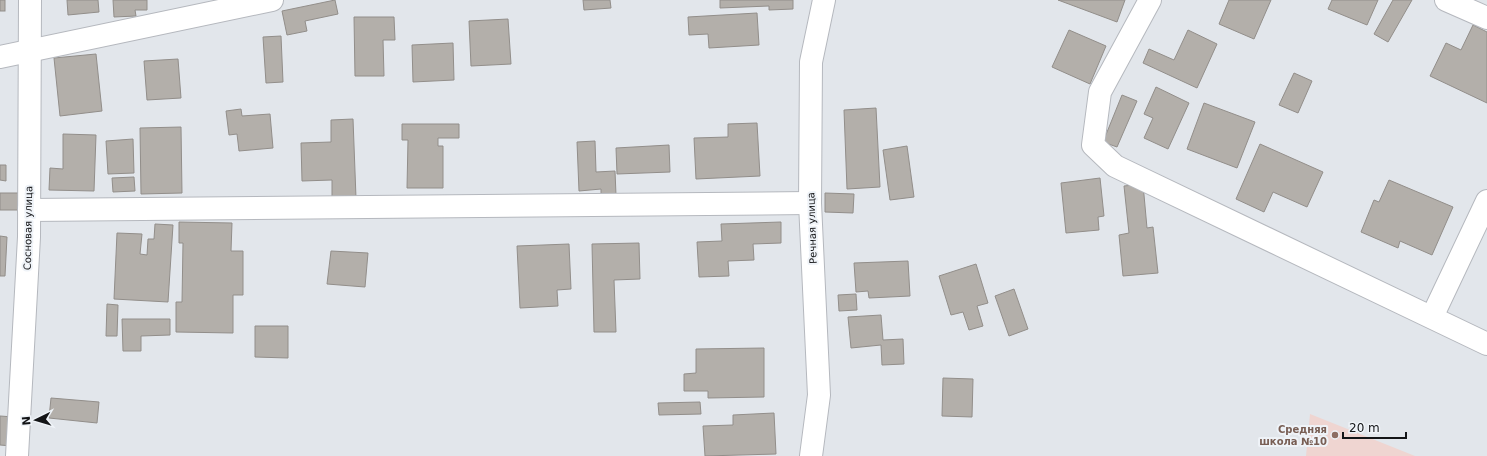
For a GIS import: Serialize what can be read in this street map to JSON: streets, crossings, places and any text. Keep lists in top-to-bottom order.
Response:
{
  "streets": {
    "street": ["Сосновая улица", "Речная улица"]
  },
  "places": ["Средняя школа №10"],
  "scale_bar": "20 m",
  "north": "left"
}
